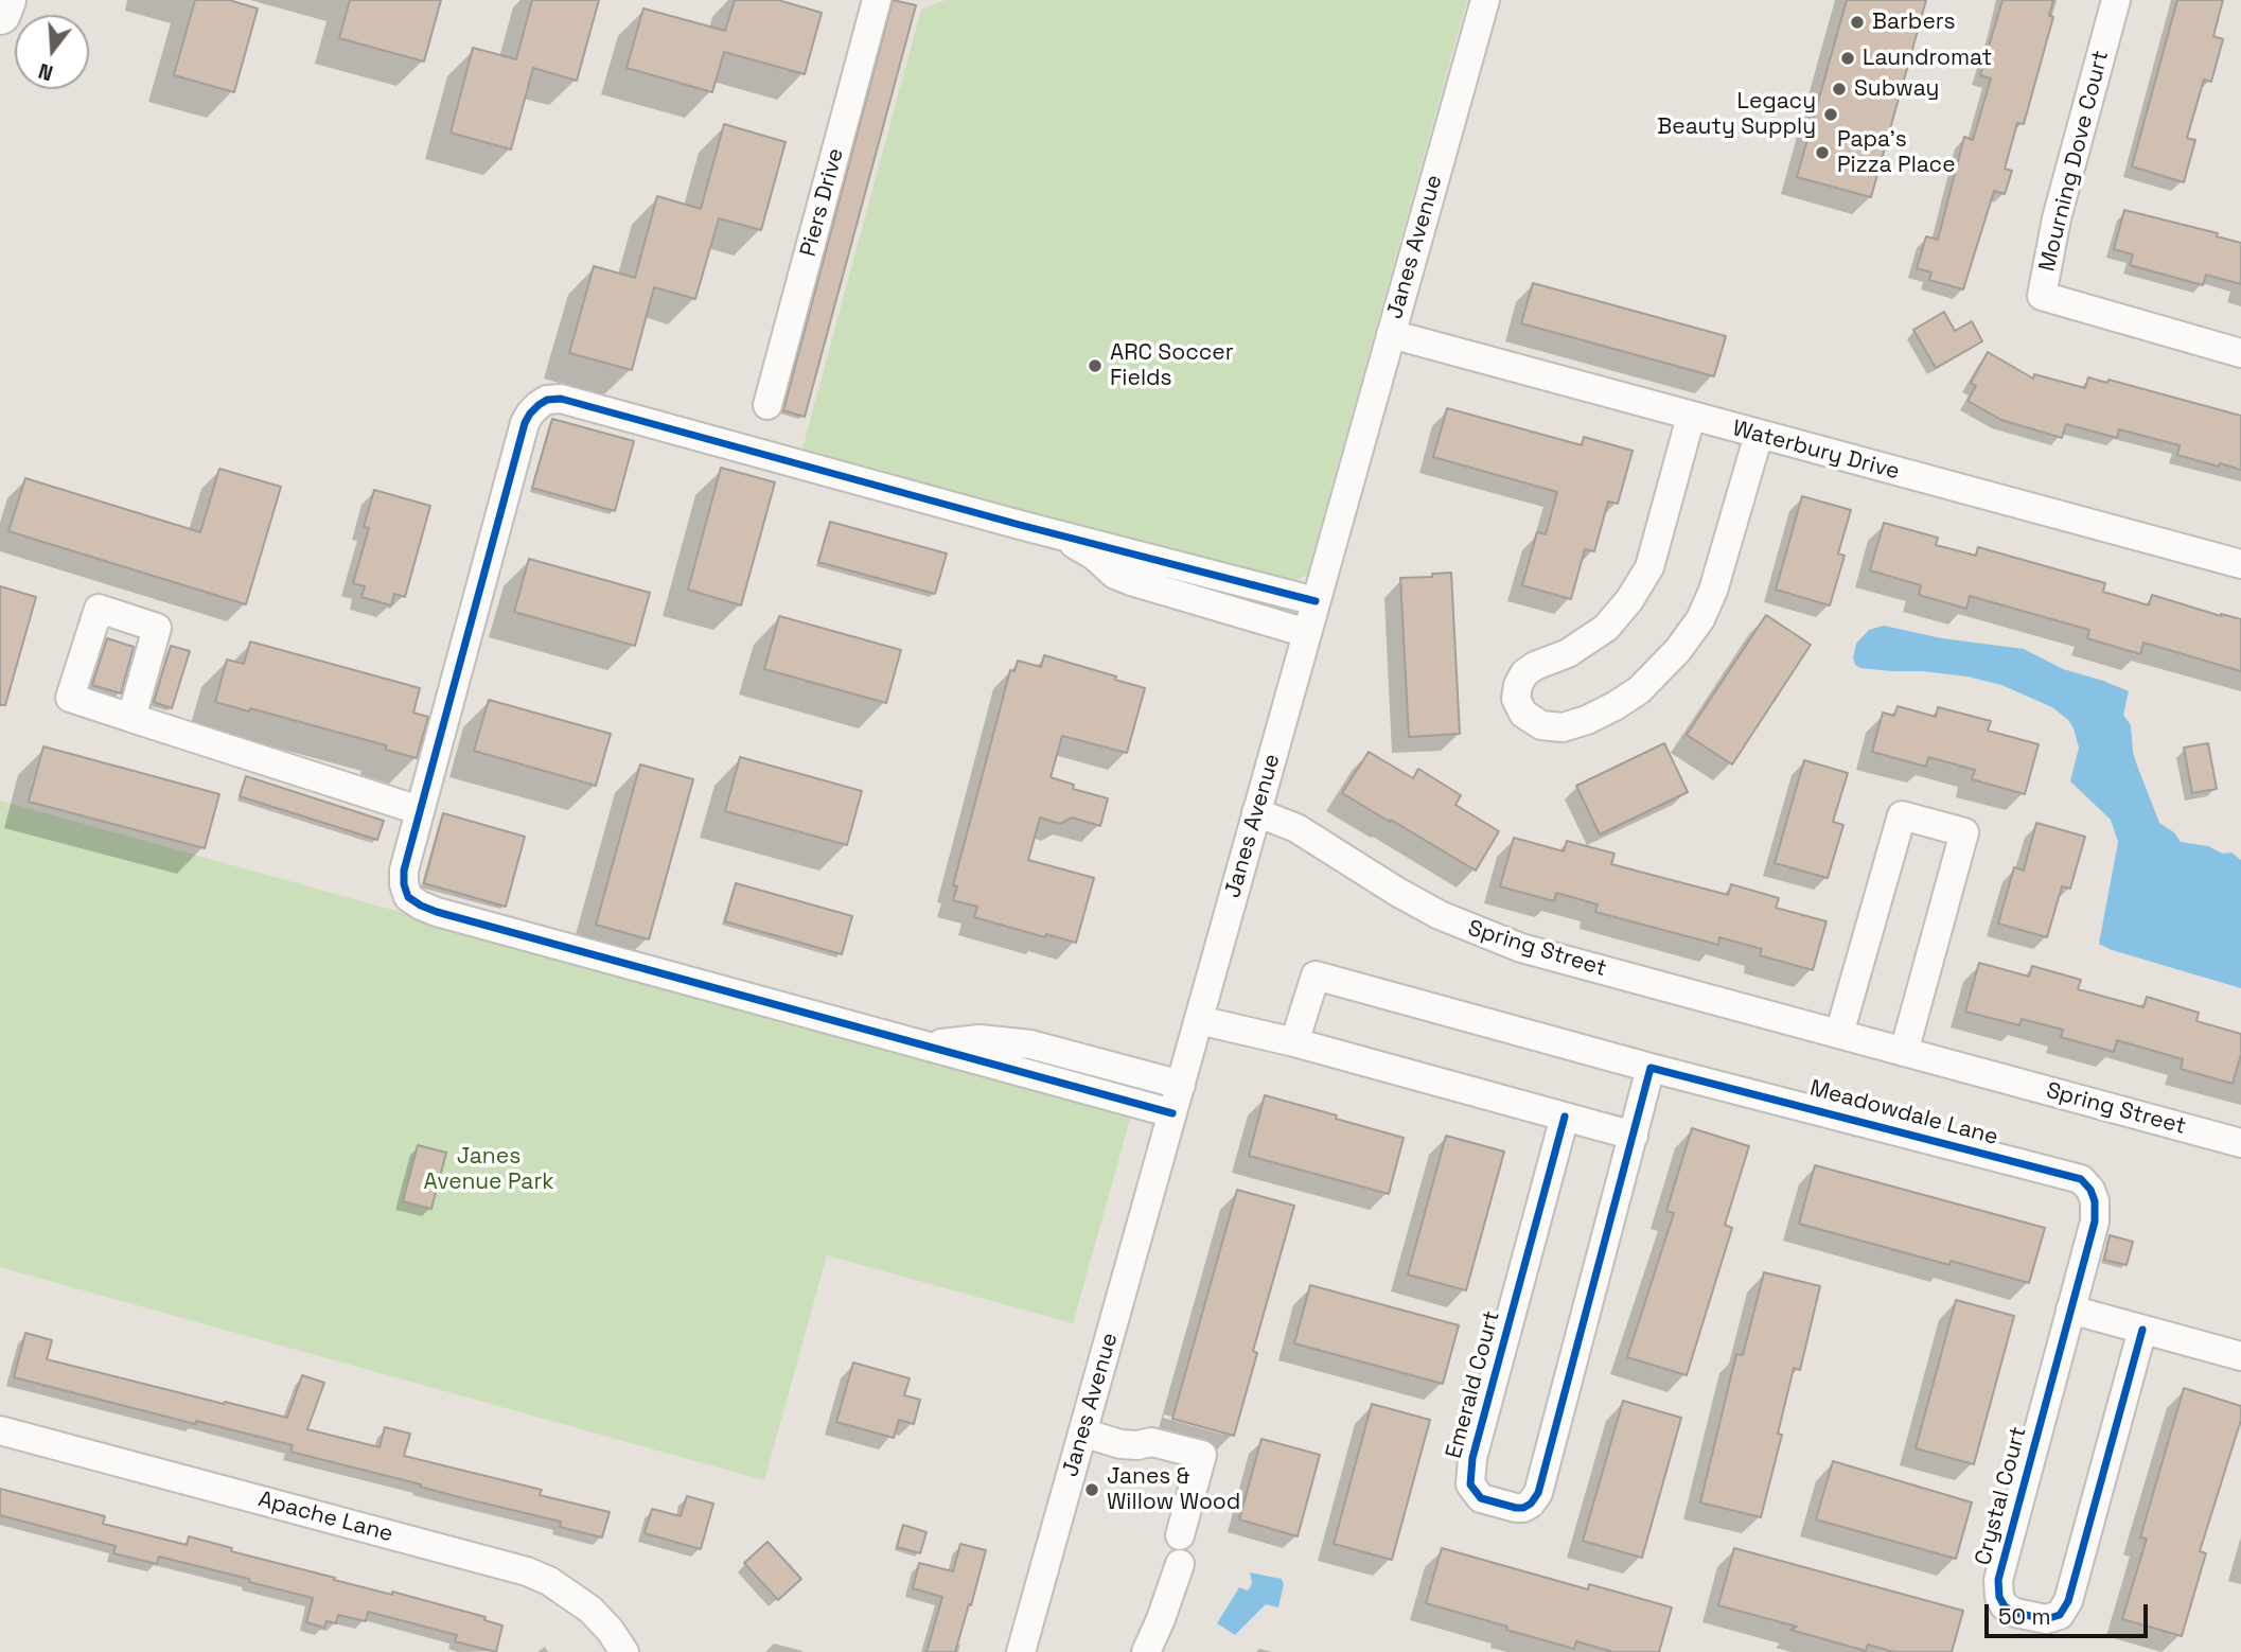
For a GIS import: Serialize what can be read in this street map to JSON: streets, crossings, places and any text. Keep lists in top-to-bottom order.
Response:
{
  "streets": {
    "street": [
      "Mourning Dove Court",
      "Piers Drive",
      "Janes Avenue",
      "Waterbury Drive",
      "Spring Street",
      "Meadowdale Lane",
      "Emerald Court",
      "Crystal Court",
      "Apache Lane"
    ]
  },
  "crossings": [
    ["Janes Avenue", "Waterbury Drive"],
    ["Janes Avenue", "Spring Street"],
    ["Meadowdale Lane", "Crystal Court"]
  ],
  "parks": ["Janes Avenue Park"],
  "places": [
    "Barbers",
    "Laundromat",
    "Subway",
    "Legacy Beauty Supply",
    "Papa's Pizza Place",
    "ARC Soccer Fields",
    "Janes & Willow Wood"
  ],
  "scale_bar": "50 m",
  "north": "bottom"
}
